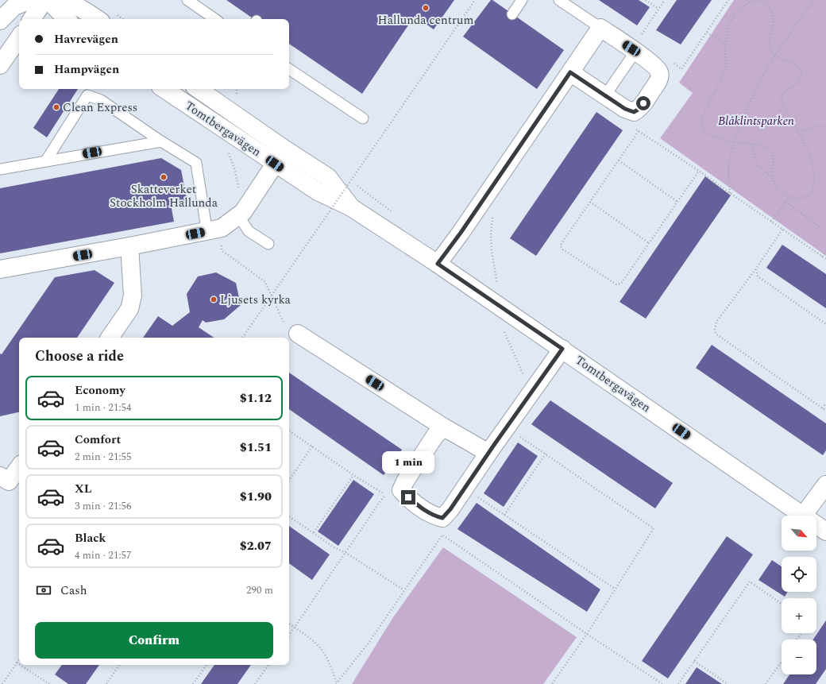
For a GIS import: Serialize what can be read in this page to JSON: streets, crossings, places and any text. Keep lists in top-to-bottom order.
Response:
{
  "streets": {
    "street": ["Tomtbergavägen"]
  },
  "parks": ["Blåklintsparken"],
  "places": [
    "Hallunda centrum",
    "Clean Express",
    "Skatteverket Stockholm Hallunda",
    "Ljusets kyrka"
  ],
  "north": "bottom right",
  "page": {
    "banner": ["Havrevägen", "Hampvägen"],
    "heading": "Choose a ride",
    "list": [
      {
        "name": "Economy",
        "note": "1 min · 21:54",
        "value": "$1.12"
      },
      {
        "name": "Comfort",
        "note": "2 min · 21:55",
        "value": "$1.51"
      },
      {
        "name": "XL",
        "note": "3 min · 21:56",
        "value": "$1.90"
      },
      {
        "name": "Black",
        "note": "4 min · 21:57",
        "value": "$2.07"
      }
    ],
    "bubble": "1 min",
    "map_buttons": ["+", "−"],
    "pay": ["Cash", "290 m"],
    "buttons": "Confirm"
  }
}
